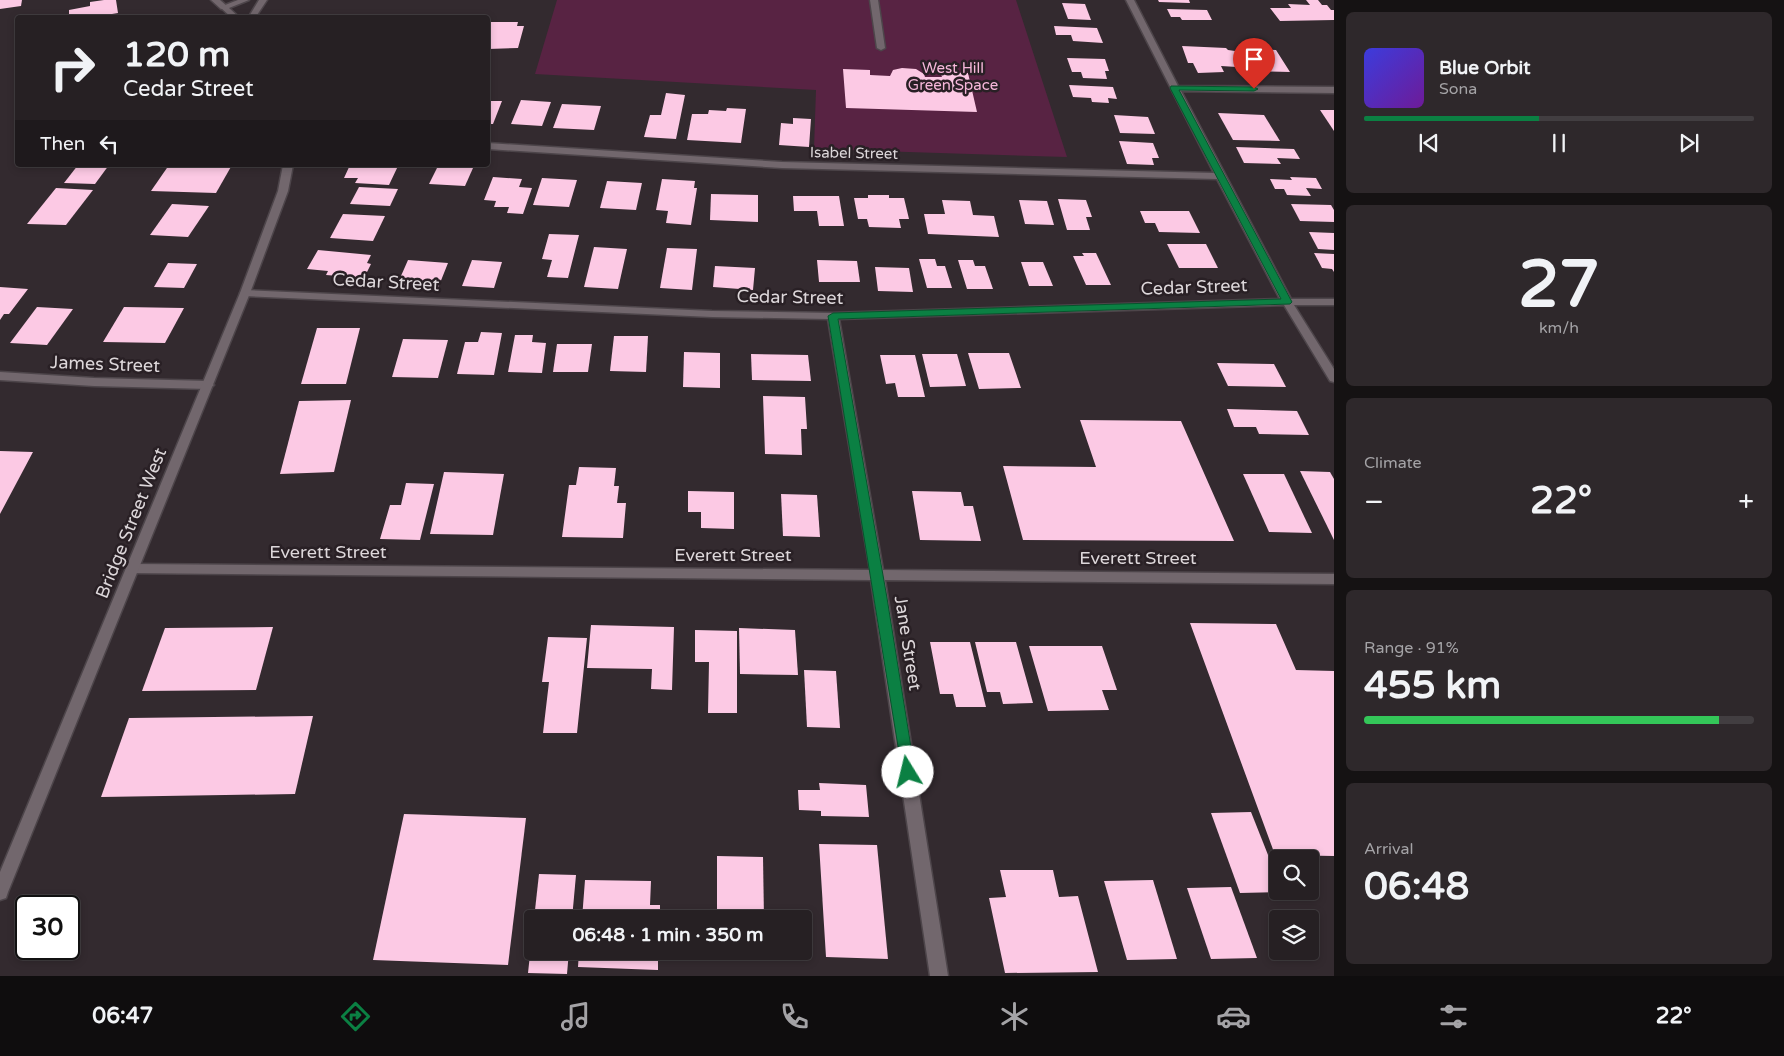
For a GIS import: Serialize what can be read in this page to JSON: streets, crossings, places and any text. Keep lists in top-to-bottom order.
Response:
{
  "streets": {
    "street": [
      "Isabel Street",
      "Cedar Street",
      "James Street",
      "Bridge Street West",
      "Everett Street",
      "Jane Street"
    ]
  },
  "crossings": [
    ["Cedar Street", "Bridge Street West"],
    ["Cedar Street", "Jane Street"],
    ["James Street", "Bridge Street West"],
    ["Bridge Street West", "Everett Street"],
    ["Everett Street", "Jane Street"]
  ],
  "parks": ["West Hill Green Space"],
  "page": {
    "turn": ["120 m", "Cedar Street"],
    "song": ["Blue Orbit", "Sona"],
    "then": "Then",
    "tile": [
      ["27", "km/h"],
      "Climate",
      ["Range · 91%", "455 km"],
      ["Arrival", "06:48"]
    ],
    "heat": ["−", "22°", "+"],
    "limit": "30",
    "trip": "06:48 · 1 min · 350 m",
    "tabs": ["06:47", "22°"]
  }
}
